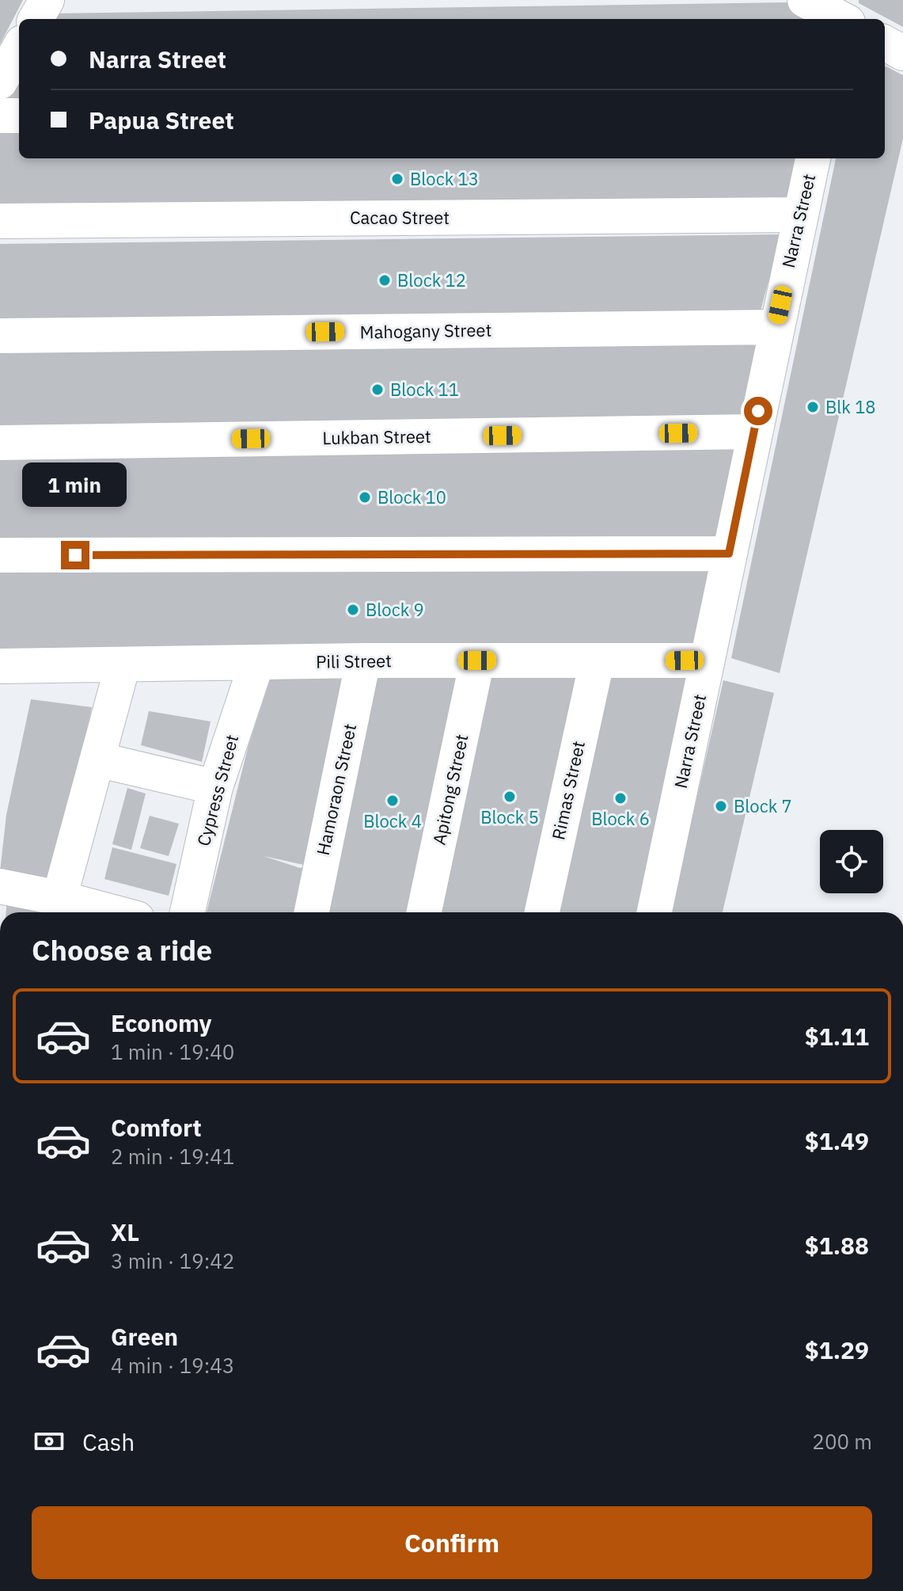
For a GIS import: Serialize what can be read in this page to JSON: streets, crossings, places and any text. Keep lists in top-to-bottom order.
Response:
{
  "streets": {
    "street": [
      "Cacao Street",
      "Narra Street",
      "Mahogany Street",
      "Lukban Street",
      "Pili Street",
      "Hamoraon Street",
      "Apitong Street",
      "Cypress Street",
      "Rimas Street"
    ]
  },
  "crossings": [
    ["Cacao Street", "Narra Street"],
    ["Narra Street", "Mahogany Street"],
    ["Narra Street", "Lukban Street"],
    ["Narra Street", "Pili Street"],
    ["Pili Street", "Hamoraon Street"],
    ["Pili Street", "Apitong Street"],
    ["Pili Street", "Cypress Street"],
    ["Pili Street", "Rimas Street"]
  ],
  "places": [
    "Block 13",
    "Block 12",
    "Block 11",
    "Blk 18",
    "Block 10",
    "Block 9",
    "Block 5",
    "Block 6",
    "Block 4",
    "Block 7"
  ],
  "page": {
    "banner": ["Narra Street", "Papua Street"],
    "bubble": "1 min",
    "heading": "Choose a ride",
    "list": [
      {
        "name": "Economy",
        "note": "1 min · 19:40",
        "value": "$1.11"
      },
      {
        "name": "Comfort",
        "note": "2 min · 19:41",
        "value": "$1.49"
      },
      {
        "name": "XL",
        "note": "3 min · 19:42",
        "value": "$1.88"
      },
      {
        "name": "Green",
        "note": "4 min · 19:43",
        "value": "$1.29"
      }
    ],
    "pay": ["Cash", "200 m"],
    "buttons": "Confirm"
  }
}
